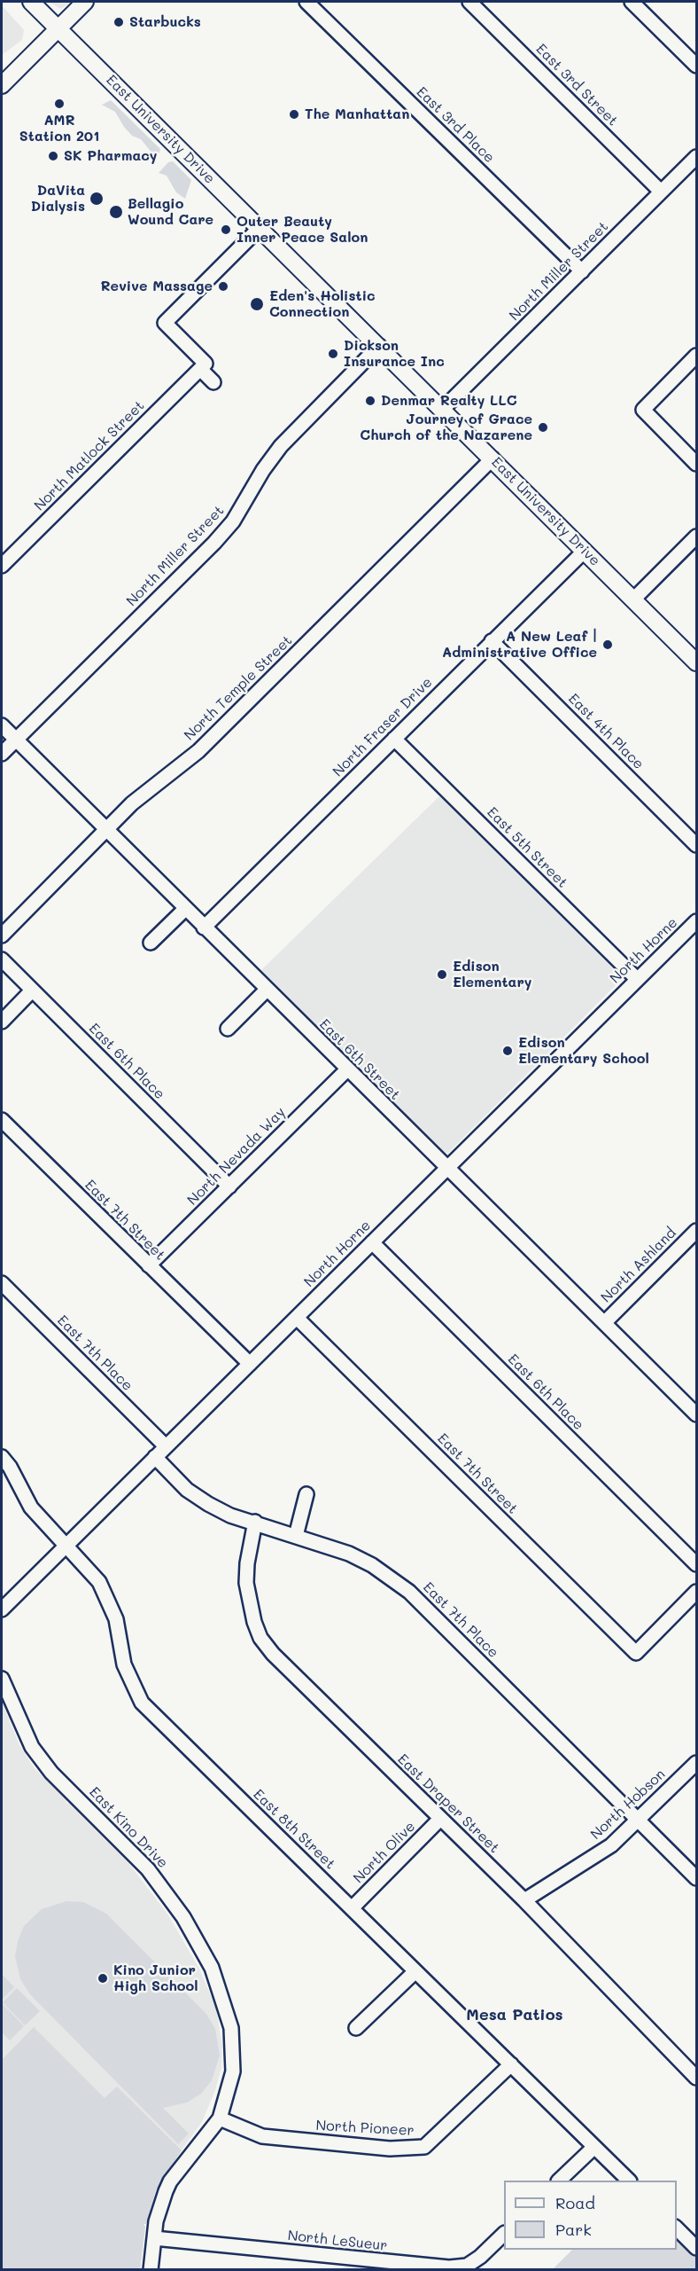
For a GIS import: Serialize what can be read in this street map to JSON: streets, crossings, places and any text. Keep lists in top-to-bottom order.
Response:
{
  "streets": {
    "main road": ["East University Drive"],
    "street": [
      "East 3rd Street",
      "East 3rd Place",
      "North Miller Street",
      "North Matlock Street",
      "North Temple Street",
      "North Fraser Drive",
      "East 4th Place",
      "East 5th Street",
      "North Horne",
      "East 6th Street",
      "East 6th Place",
      "North Nevada Way",
      "East 7th Street",
      "North Ashland",
      "East 7th Place",
      "East Draper Street",
      "North Hobson",
      "East Kino Drive",
      "East 8th Street",
      "North Olive",
      "North Pioneer",
      "North LeSueur"
    ]
  },
  "crossings": [
    ["East 3rd Street", "North Miller Street"],
    ["East 3rd Place", "North Miller Street"],
    ["East University Drive", "North Miller Street"],
    ["East University Drive", "North Temple Street"],
    ["East University Drive", "North Fraser Drive"],
    ["North Miller Street", "East 6th Street"],
    ["North Temple Street", "East 6th Street"],
    ["North Fraser Drive", "East 4th Place"],
    ["North Fraser Drive", "East 5th Street"],
    ["North Fraser Drive", "East 6th Street"],
    ["East 5th Street", "North Horne"],
    ["North Horne", "East 6th Street"],
    ["North Horne", "East 6th Place"],
    ["North Horne", "East 7th Street"],
    ["North Horne", "East 7th Place"],
    ["North Horne", "East 8th Street"],
    ["East 6th Street", "North Nevada Way"],
    ["East 6th Street", "North Ashland"],
    ["East 6th Place", "North Nevada Way"],
    ["North Nevada Way", "East 7th Street"],
    ["East 7th Place", "East Draper Street"],
    ["East 7th Place", "North Hobson"],
    ["East Draper Street", "North Hobson"],
    ["East Draper Street", "North Olive"],
    ["East Kino Drive", "North Pioneer"],
    ["East Kino Drive", "North LeSueur"],
    ["East 8th Street", "North Olive"],
    ["East 8th Street", "North Pioneer"]
  ],
  "districts": ["Mesa Patios"],
  "places": [
    "Starbucks",
    "AMR Station 201",
    "The Manhattan",
    "SK Pharmacy",
    "DaVita Dialysis",
    "Bellagio Wound Care",
    "Outer Beauty Inner Peace Salon",
    "Revive Massage",
    "Eden's Holistic Connection",
    "Dickson Insurance Inc",
    "Denmar Realty LLC",
    "Journey of Grace Church of the Nazarene",
    "A New Leaf | Administrative Office",
    "Edison Elementary",
    "Edison Elementary School",
    "Kino Junior High School"
  ],
  "legend": ["Road", "Park"]
}
